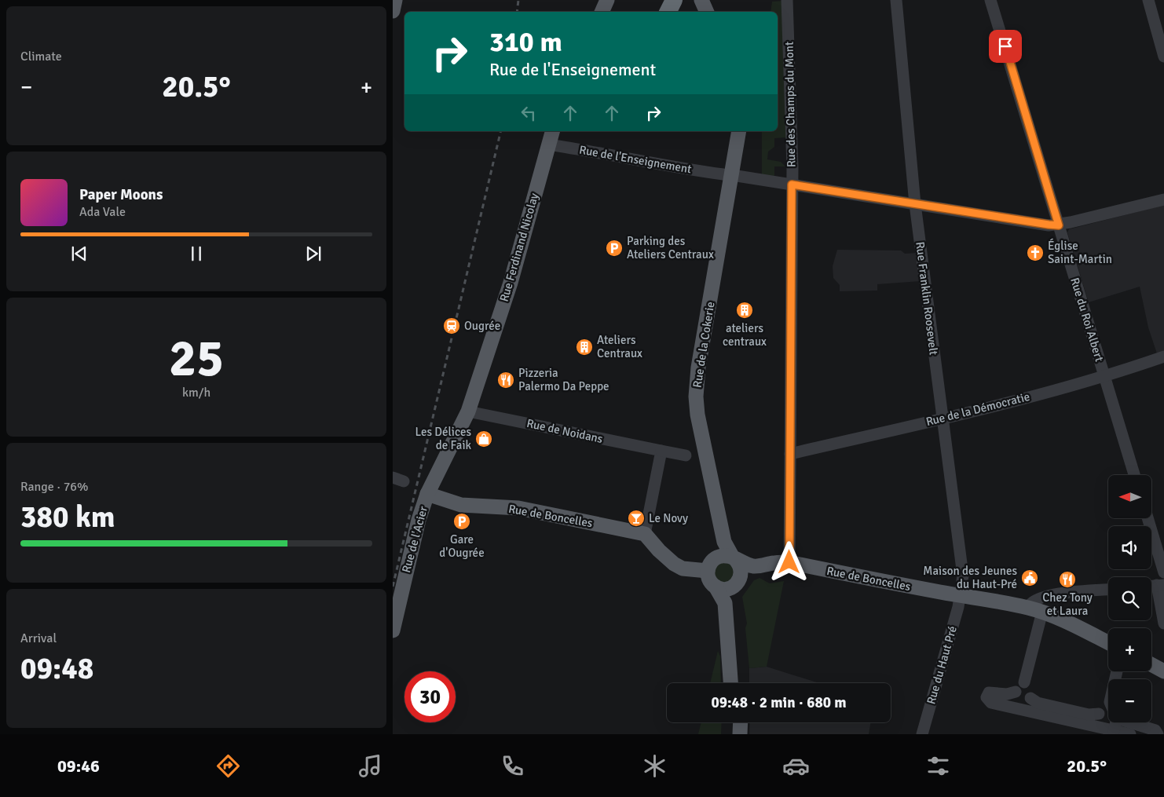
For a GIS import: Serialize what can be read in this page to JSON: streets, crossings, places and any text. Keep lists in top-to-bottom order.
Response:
{
  "streets": {
    "main road": [
      "Rue Ferdinand Nicolay",
      "Rue de la Cokerie",
      "Rue de Boncelles",
      "Rue de l'Acier"
    ],
    "street": [
      "Rue des Champs du Mont",
      "Rue de l'Enseignement",
      "Rue Franklin Roosevelt",
      "Rue du Roi Albert",
      "Rue de la Démocratie",
      "Rue de Noidans",
      "Rue du Haut Pré"
    ]
  },
  "crossings": [
    ["Rue des Champs du Mont", "Rue de l'Enseignement"],
    ["Rue des Champs du Mont", "Rue de la Démocratie"],
    ["Rue des Champs du Mont", "Rue de Boncelles"],
    ["Rue de l'Enseignement", "Rue Ferdinand Nicolay"],
    ["Rue de l'Enseignement", "Rue Franklin Roosevelt"],
    ["Rue de l'Enseignement", "Rue du Roi Albert"],
    ["Rue de l'Enseignement", "Rue de la Cokerie"],
    ["Rue Ferdinand Nicolay", "Rue de Noidans"],
    ["Rue Ferdinand Nicolay", "Rue de Boncelles"],
    ["Rue Ferdinand Nicolay", "Rue de l'Acier"],
    ["Rue Franklin Roosevelt", "Rue de la Démocratie"],
    ["Rue Franklin Roosevelt", "Rue de Boncelles"],
    ["Rue Franklin Roosevelt", "Rue du Haut Pré"],
    ["Rue du Roi Albert", "Rue de la Démocratie"],
    ["Rue de la Cokerie", "Rue de Boncelles"],
    ["Rue de Boncelles", "Rue de l'Acier"],
    ["Rue de Boncelles", "Rue du Haut Pré"]
  ],
  "places": {
    "parking": ["Parking des Ateliers Centraux", "Gare d'Ougrée"],
    "church": ["Église Saint-Martin"],
    "building": ["ateliers centraux", "Ateliers Centraux"],
    "station": ["Ougrée"],
    "restaurant": ["Pizzeria Palermo Da Peppe", "Chez Tony et Laura"],
    "shop": ["Les Délices de Faik"],
    "bar": ["Le Novy"],
    "public building": ["Maison des Jeunes du Haut-Pré"]
  },
  "north": "left",
  "page": {
    "tile": [
      "Climate",
      ["25", "km/h"],
      ["Range · 76%", "380 km"],
      ["Arrival", "09:48"]
    ],
    "turn": ["310 m", "Rue de l'Enseignement"],
    "heat": ["−", "20.5°", "+"],
    "song": ["Paper Moons", "Ada Vale"],
    "map_buttons": ["+", "−"],
    "limit": "30",
    "trip": "09:48 · 2 min · 680 m",
    "tabs": ["09:46", "20.5°"]
  }
}
